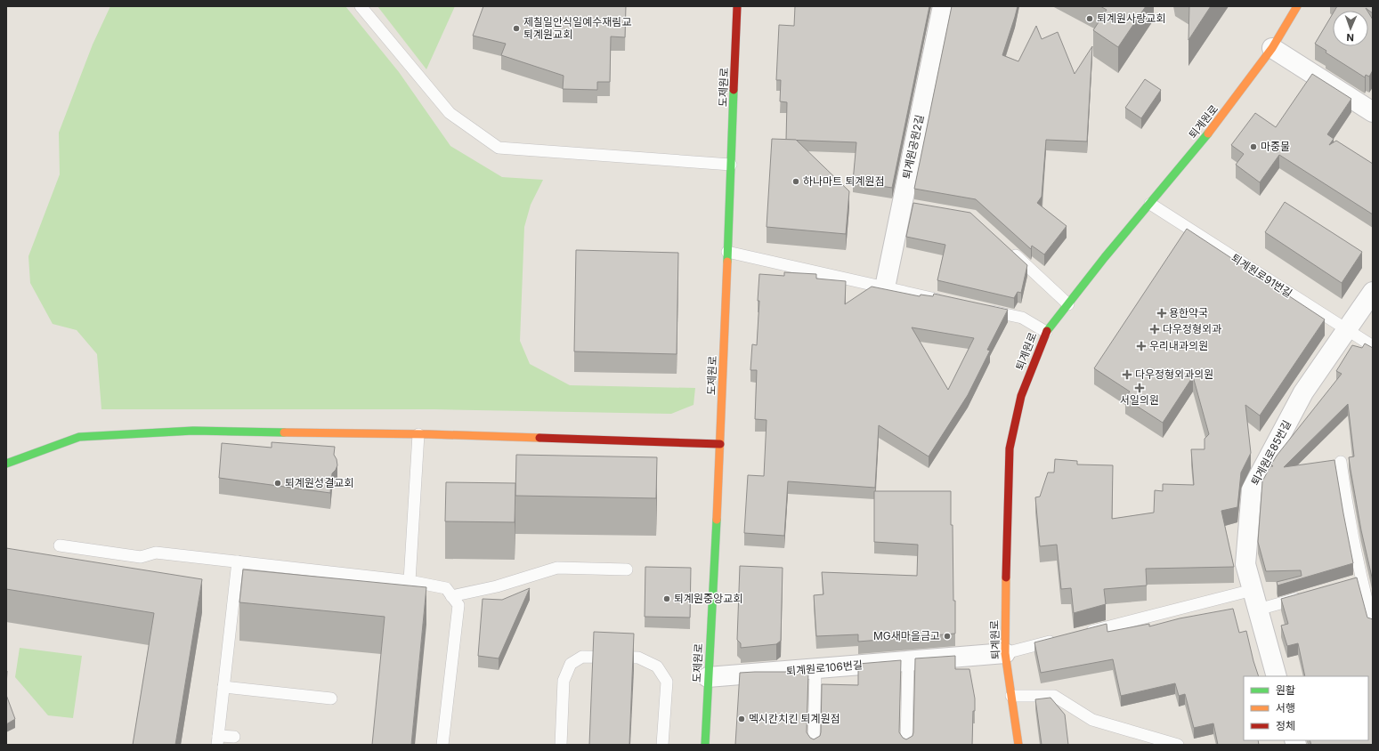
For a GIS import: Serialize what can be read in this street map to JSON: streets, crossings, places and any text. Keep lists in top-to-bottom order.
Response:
{
  "streets": {
    "street": [
      "도제원로",
      "퇴계원로",
      "퇴계원공원2길",
      "퇴계원로85번길",
      "퇴계원로106번길"
    ],
    "lane": ["퇴계원로91번길"]
  },
  "crossings": [
    ["도제원로", "퇴계원로106번길"],
    ["퇴계원로", "퇴계원로91번길"],
    ["퇴계원로", "퇴계원로106번길"],
    ["퇴계원로91번길", "퇴계원로85번길"]
  ],
  "places": {
    "other": [
      "퇴계원사랑교회",
      "제칠일안식일예수재림교 퇴계원교회",
      "마중물",
      "하나마트 퇴계원점",
      "퇴계원성결교회",
      "퇴계원중앙교회",
      "MG새마을금고",
      "멕시칸치킨 퇴계원점"
    ],
    "health": [
      "용한약국",
      "다우정형외과",
      "우리내과의원",
      "다우정형외과의원",
      "서일의원"
    ]
  },
  "legend": ["원활", "서행", "정체"],
  "north": "bottom"
}
